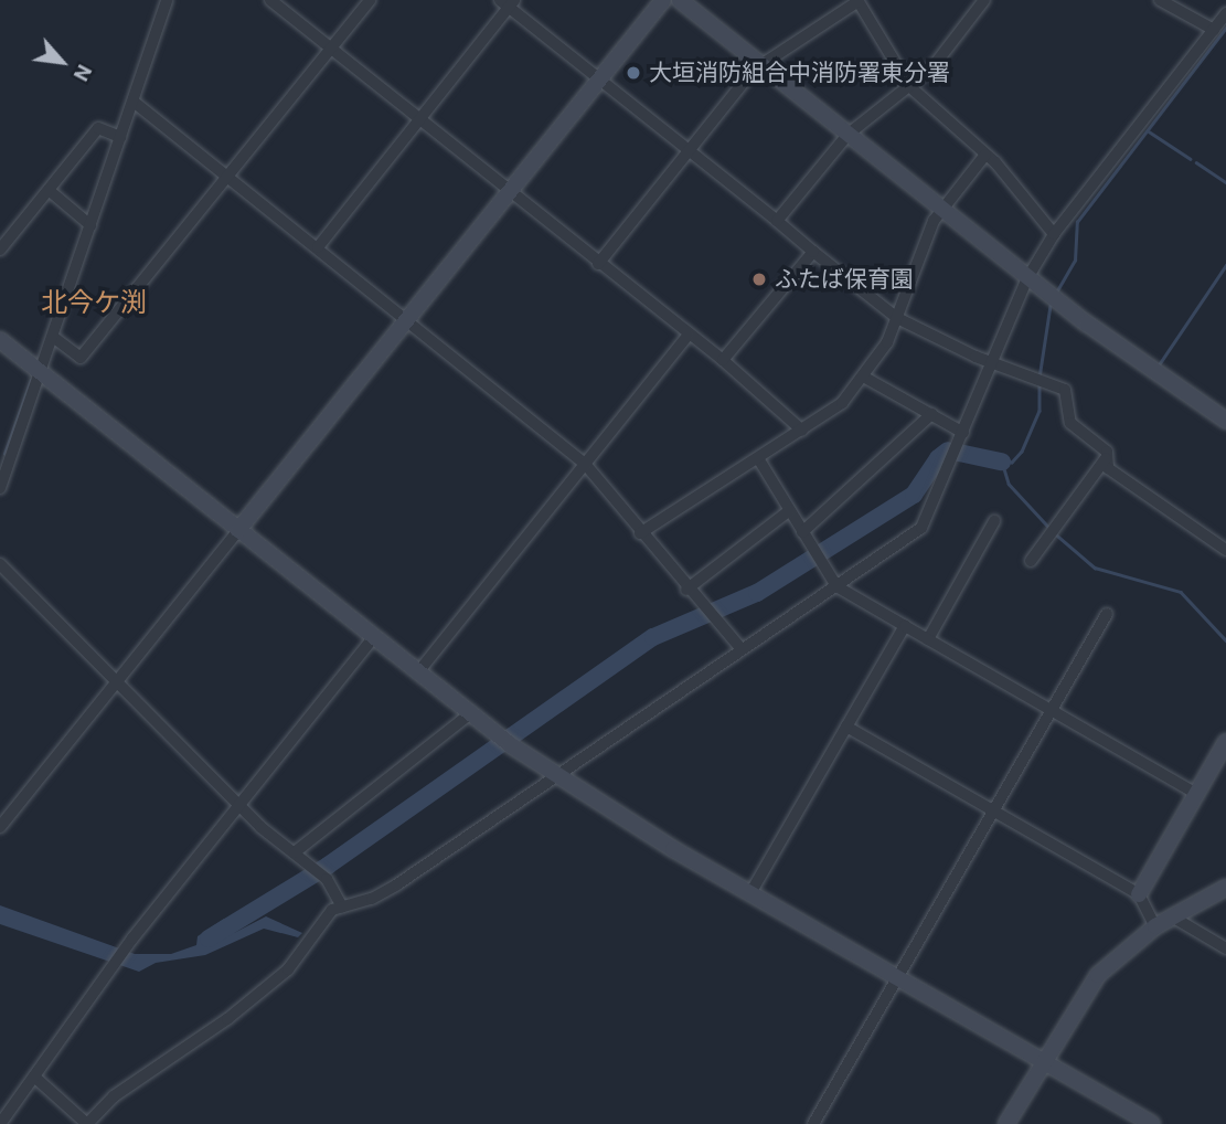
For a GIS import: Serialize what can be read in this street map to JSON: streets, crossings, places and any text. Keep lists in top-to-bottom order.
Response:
{
  "districts": ["北今ケ渕"],
  "places": ["大垣消防組合中消防署東分署", "ふたば保育園"],
  "north": "bottom right"
}
